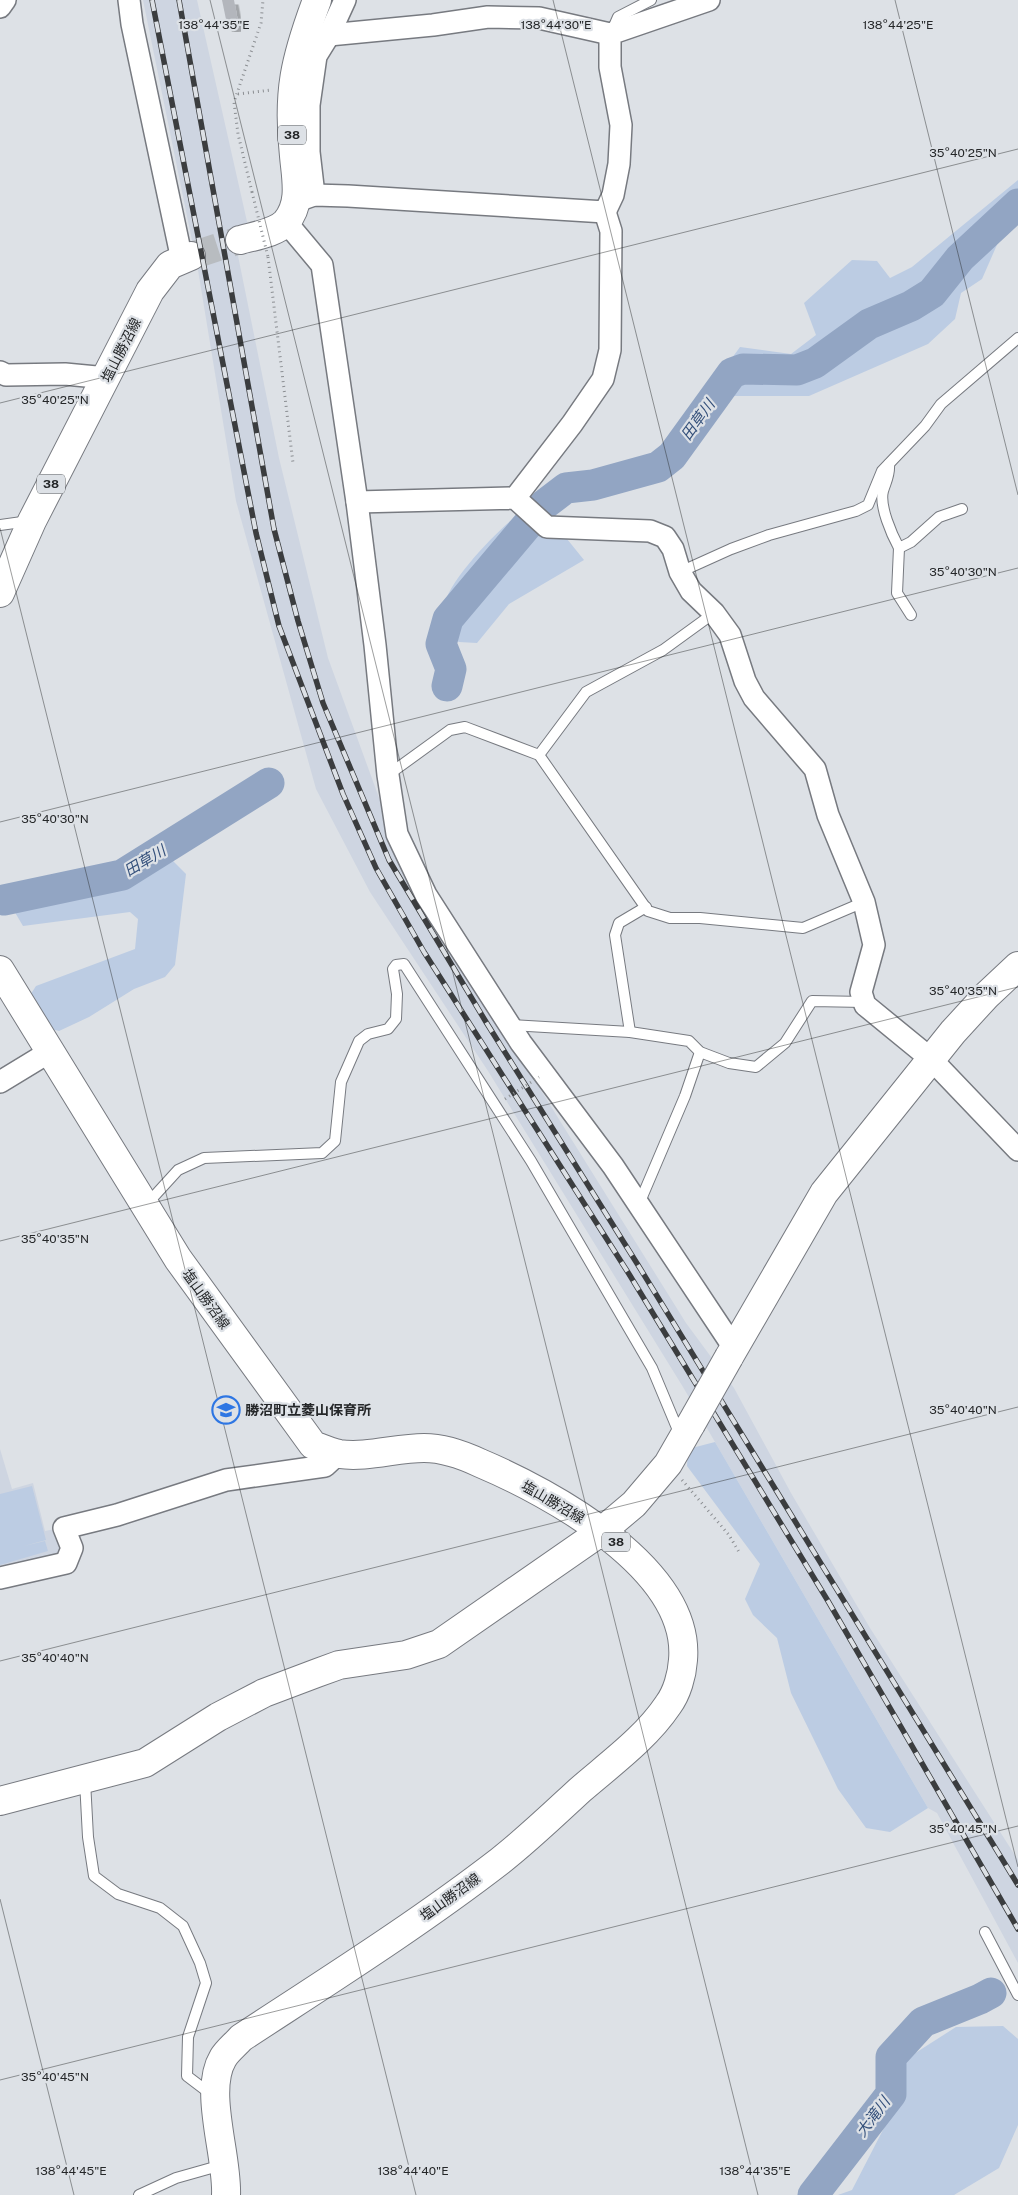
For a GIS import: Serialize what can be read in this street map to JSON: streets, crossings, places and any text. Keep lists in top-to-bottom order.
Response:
{
  "streets": {
    "main road": ["38", "塩山勝沼線"]
  },
  "water": ["田草川", "大滝川"],
  "places": {
    "school or university": ["勝沼町立菱山保育所"]
  },
  "coordinates": [
    "138°44'35\"E",
    "138°44'30\"E",
    "138°44'25\"E",
    "35°40'25\"N",
    "35°40'30\"N",
    "35°40'35\"N",
    "35°40'40\"N",
    "35°40'45\"N",
    "138°44'45\"E",
    "138°44'40\"E"
  ]
}
